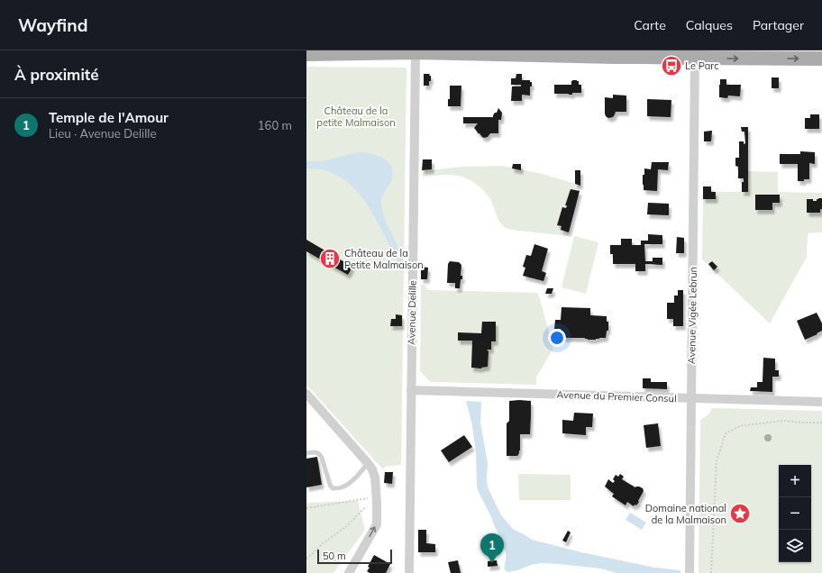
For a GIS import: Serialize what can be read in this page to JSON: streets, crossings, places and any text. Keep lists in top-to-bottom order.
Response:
{
  "streets": {
    "street": ["Avenue Delille", "Avenue Vigée Lebrun", "Avenue du Premier Consul"]
  },
  "crossings": [
    ["Avenue Delille", "Avenue du Premier Consul"],
    ["Avenue Vigée Lebrun", "Avenue du Premier Consul"]
  ],
  "parks": ["Château de la petite Malmaison"],
  "places": {
    "bus stop": ["Le Parc"],
    "building": ["Château de la Petite Malmaison"],
    "place": ["Domaine national de la Malmaison"]
  },
  "scale_bar": "50 m",
  "page": {
    "header": "Wayfind",
    "nav": ["Carte", "Calques", "Partager"],
    "heading": "À proximité",
    "list": [
      {
        "mark": "1",
        "name": "Temple de l'Amour",
        "note": "Lieu · Avenue Delille",
        "value": "160 m"
      }
    ],
    "map_buttons": ["+", "−"],
    "pins": "1",
    "scale": "50 m"
  }
}
